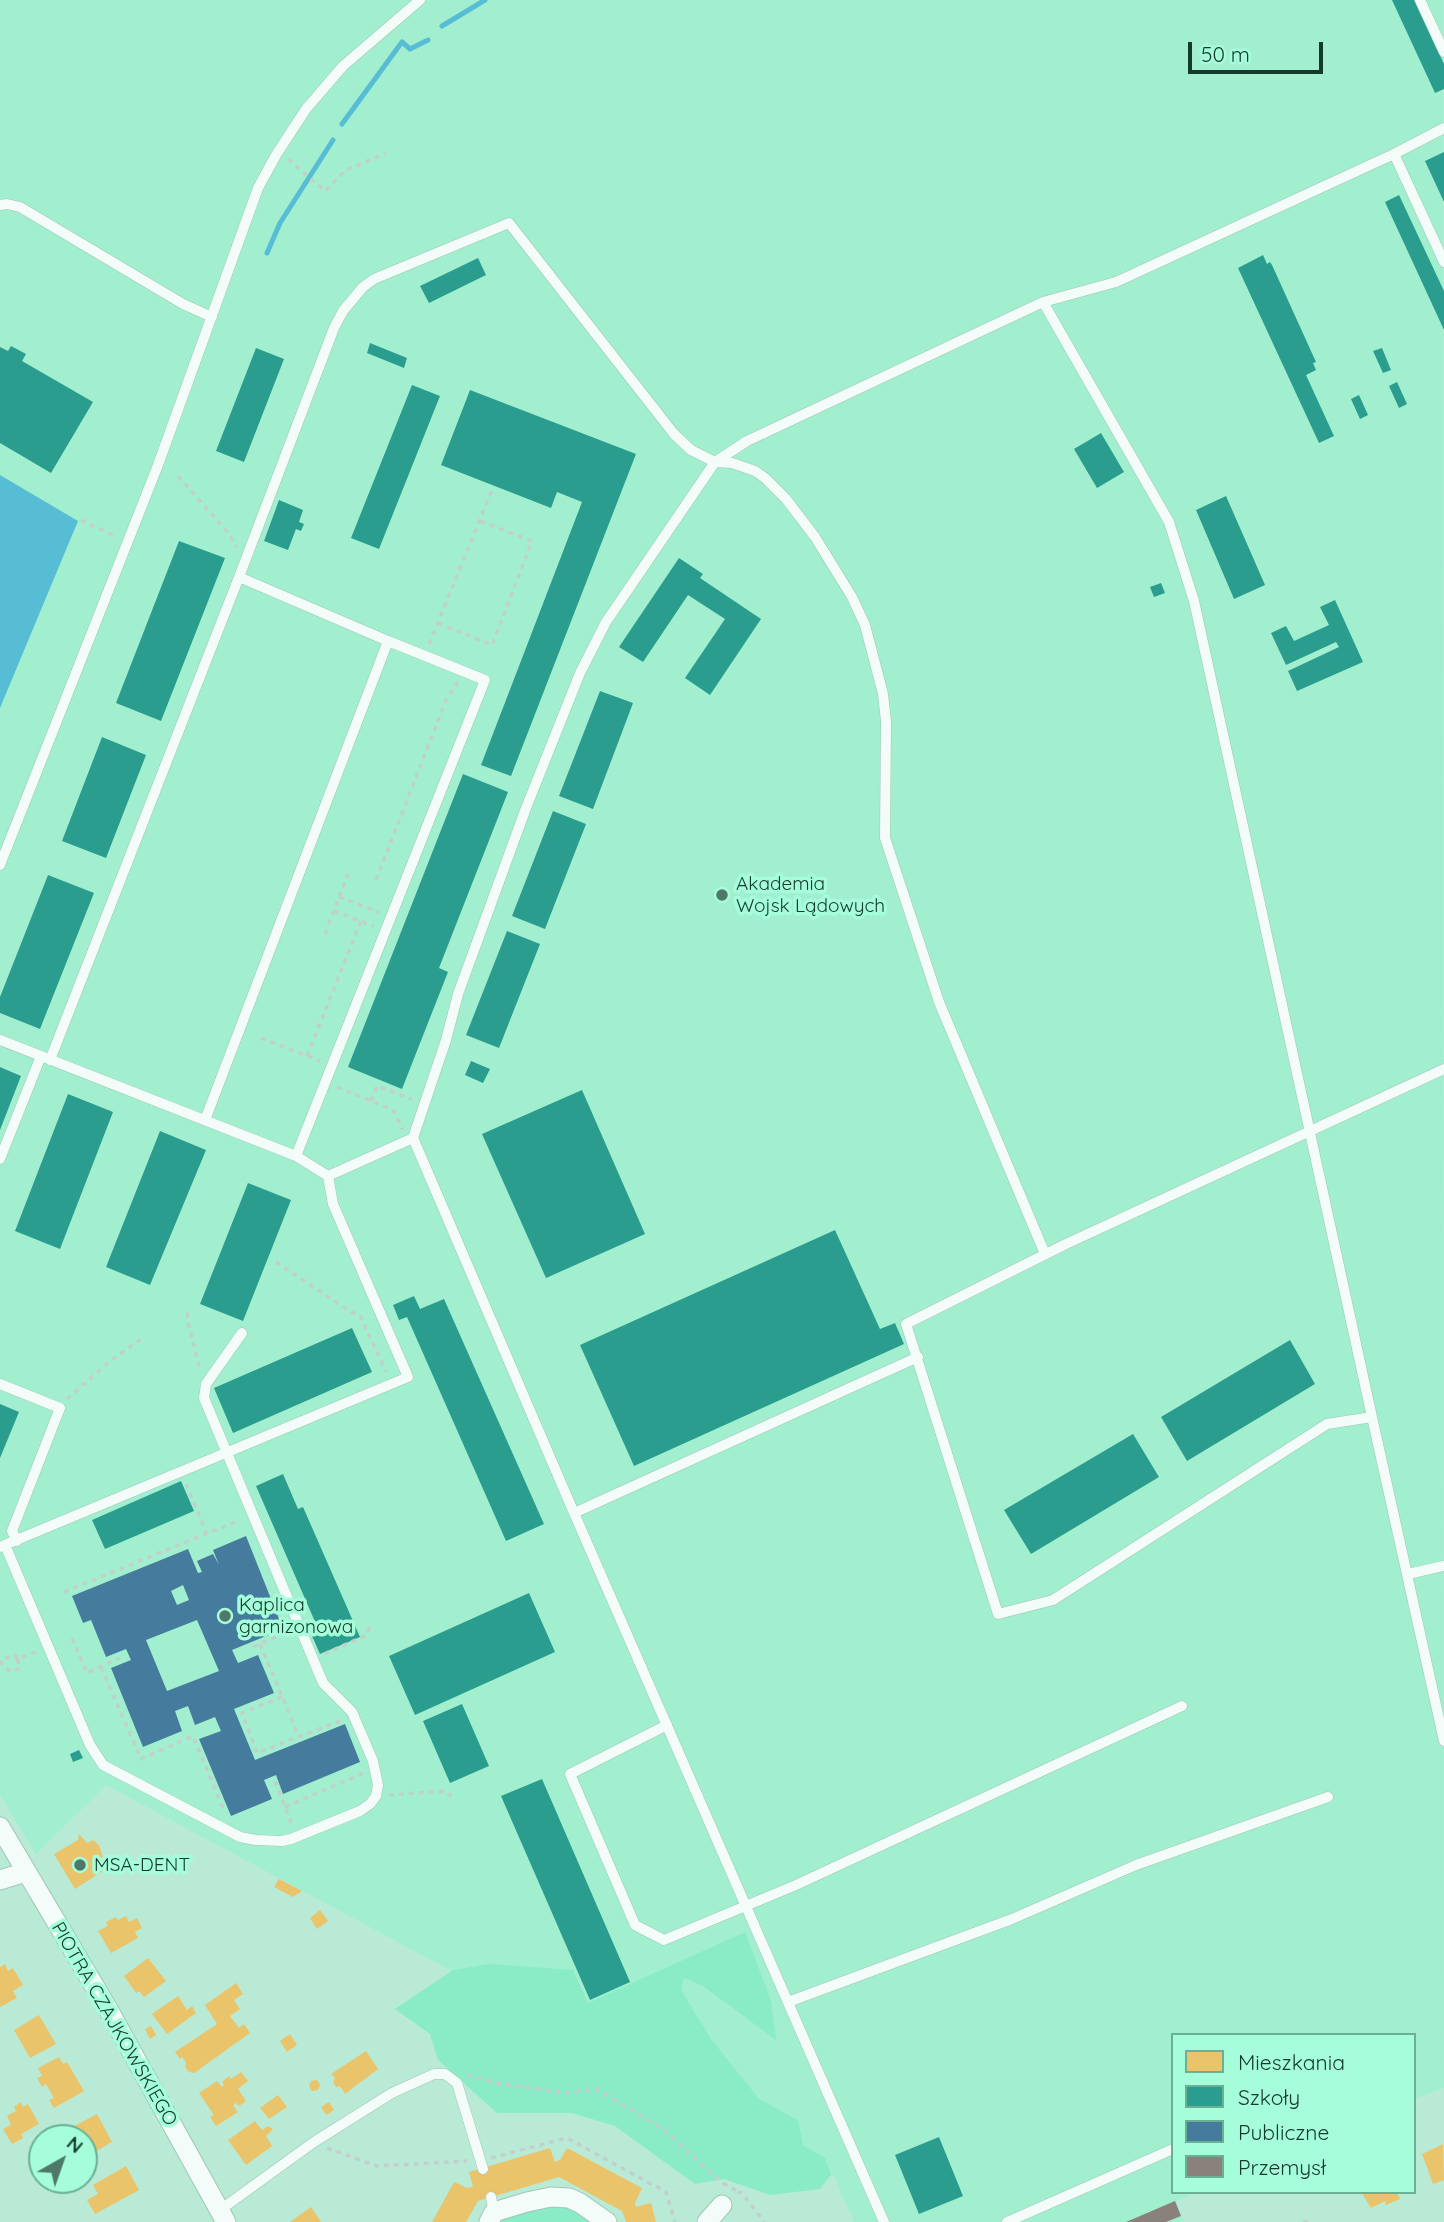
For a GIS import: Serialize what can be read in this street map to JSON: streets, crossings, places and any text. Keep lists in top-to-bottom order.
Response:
{
  "streets": {
    "street": ["PIOTRA CZAJKOWSKIEGO"]
  },
  "places": ["Akademia Wojsk Lądowych", "Kaplica garnizonowa", "MSA-DENT"],
  "legend": [
    "Mieszkania",
    "Szkoły",
    "Publiczne",
    "Przemysł"
  ],
  "scale_bar": "50 m",
  "north": "top right"
}
